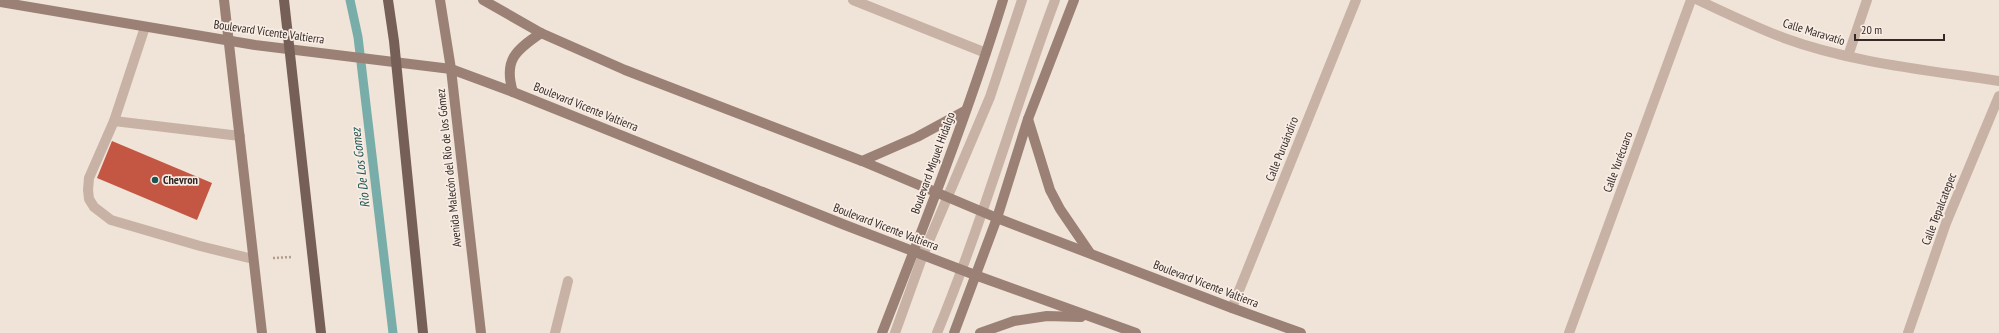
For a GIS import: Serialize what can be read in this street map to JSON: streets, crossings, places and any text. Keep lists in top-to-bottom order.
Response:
{
  "streets": {
    "main road": ["Boulevard Vicente Valtierra", "Boulevard Miguel Hidalgo", "Avenida Malecón del Río de los Gómez"],
    "street": [
      "Calle Maravatío",
      "Calle Puruándiro",
      "Calle Yurécuaro",
      "Calle Tepalcatepec"
    ]
  },
  "crossings": [
    ["Boulevard Vicente Valtierra", "Calle Puruándiro"],
    ["Boulevard Vicente Valtierra", "Boulevard Miguel Hidalgo"],
    ["Boulevard Vicente Valtierra", "Avenida Malecón del Río de los Gómez"]
  ],
  "water": ["Rio De Los Gomez"],
  "places": ["Chevron"],
  "scale_bar": "20 m"
}
